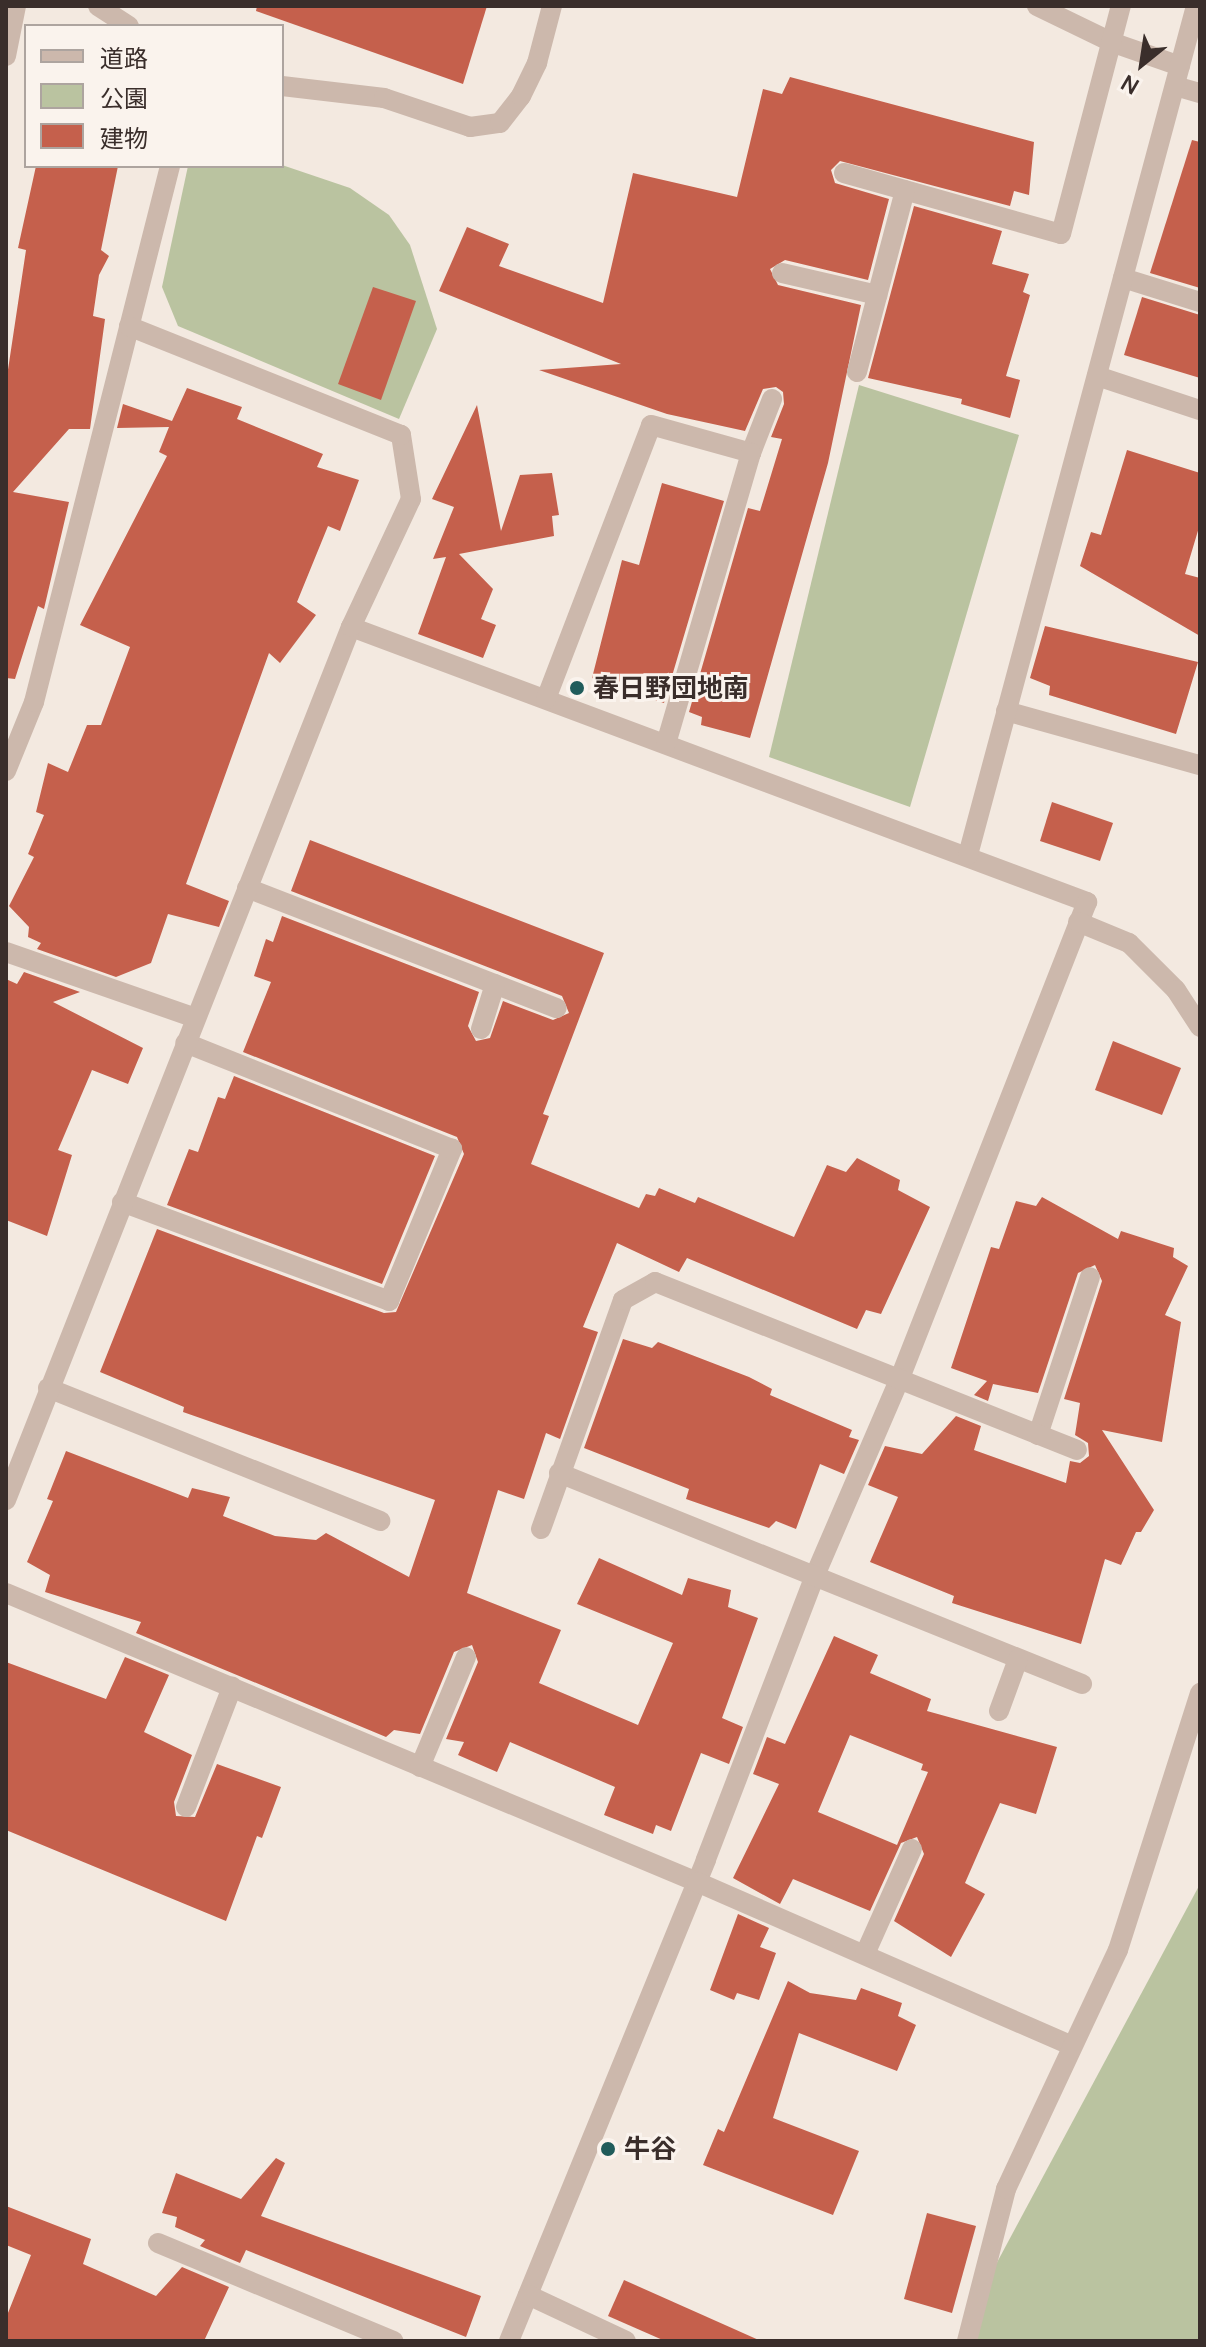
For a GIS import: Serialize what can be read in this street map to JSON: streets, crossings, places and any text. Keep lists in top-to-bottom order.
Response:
{
  "places": ["春日野団地南", "牛谷"],
  "legend": ["道路", "公園", "建物"],
  "north": "bottom left"
}
